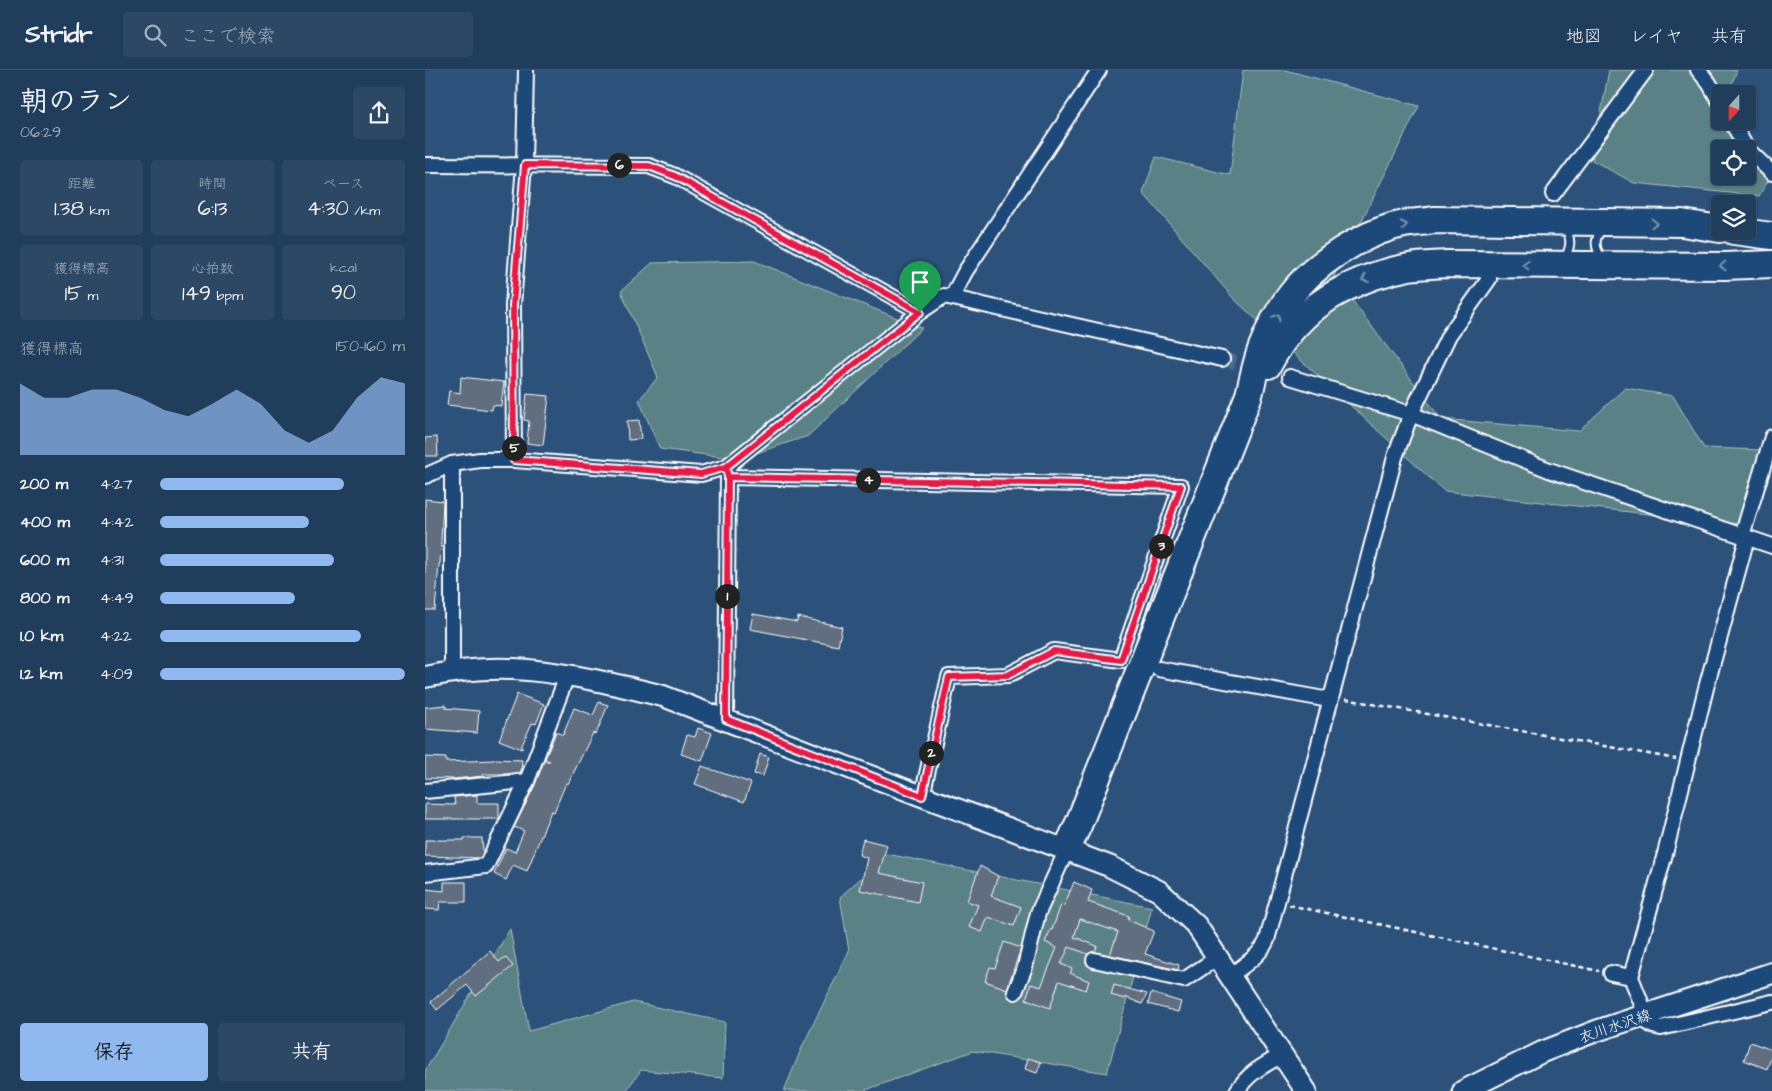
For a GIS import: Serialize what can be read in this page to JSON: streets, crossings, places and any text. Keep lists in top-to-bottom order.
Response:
{
  "streets": {
    "street": ["衣川水沢線"]
  },
  "north": "bottom",
  "page": {
    "header": "Stridr",
    "search": "ここで検索",
    "nav": ["地図", "レイヤ", "共有"],
    "heading": ["朝のラン", "06:29"],
    "pins": [
      "6",
      "5",
      "4",
      "3",
      "1",
      "2"
    ],
    "stats": [
      ["距離", "1.38 km"],
      ["時間", "6:13"],
      ["ペース", "4:30 /km"],
      ["獲得標高", "15 m"],
      ["心拍数", "149 bpm"],
      ["kcal", "90"]
    ],
    "chart": ["獲得標高", "150–160 m"],
    "list": [
      {
        "name": "200 m",
        "note": "4:27"
      },
      {
        "name": "400 m",
        "note": "4:42"
      },
      {
        "name": "600 m",
        "note": "4:31"
      },
      {
        "name": "800 m",
        "note": "4:49"
      },
      {
        "name": "1.0 km",
        "note": "4:22"
      },
      {
        "name": "1.2 km",
        "note": "4:09"
      }
    ],
    "buttons": ["保存", "共有"]
  }
}
